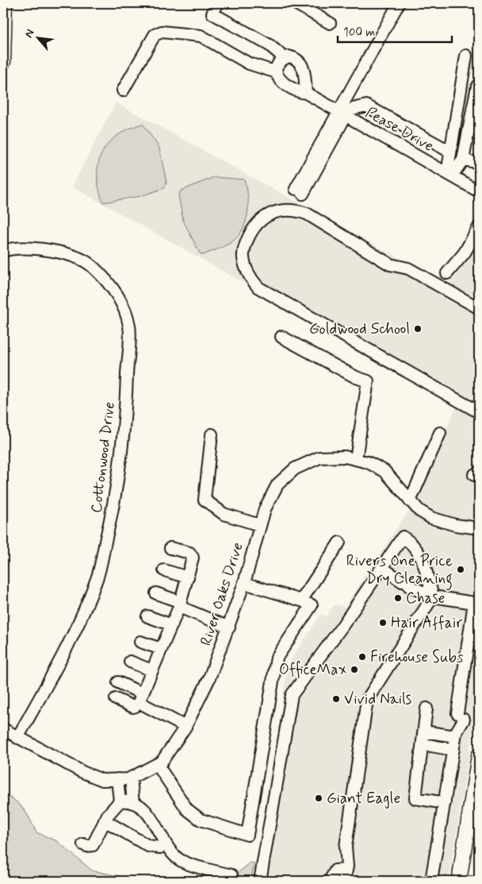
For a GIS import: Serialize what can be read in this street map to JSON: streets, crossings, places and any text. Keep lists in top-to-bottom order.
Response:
{
  "streets": {
    "street": ["Pease Drive", "Cottonwood Drive", "River Oaks Drive"]
  },
  "crossings": [
    ["Cottonwood Drive", "River Oaks Drive"]
  ],
  "places": [
    "Goldwood School",
    "Rivers One Price Dry Cleaning",
    "Chase",
    "Hair Affair",
    "Firehouse Subs",
    "OfficeMax",
    "Vivid Nails",
    "Giant Eagle"
  ],
  "scale_bar": "100 m",
  "north": "top left"
}
